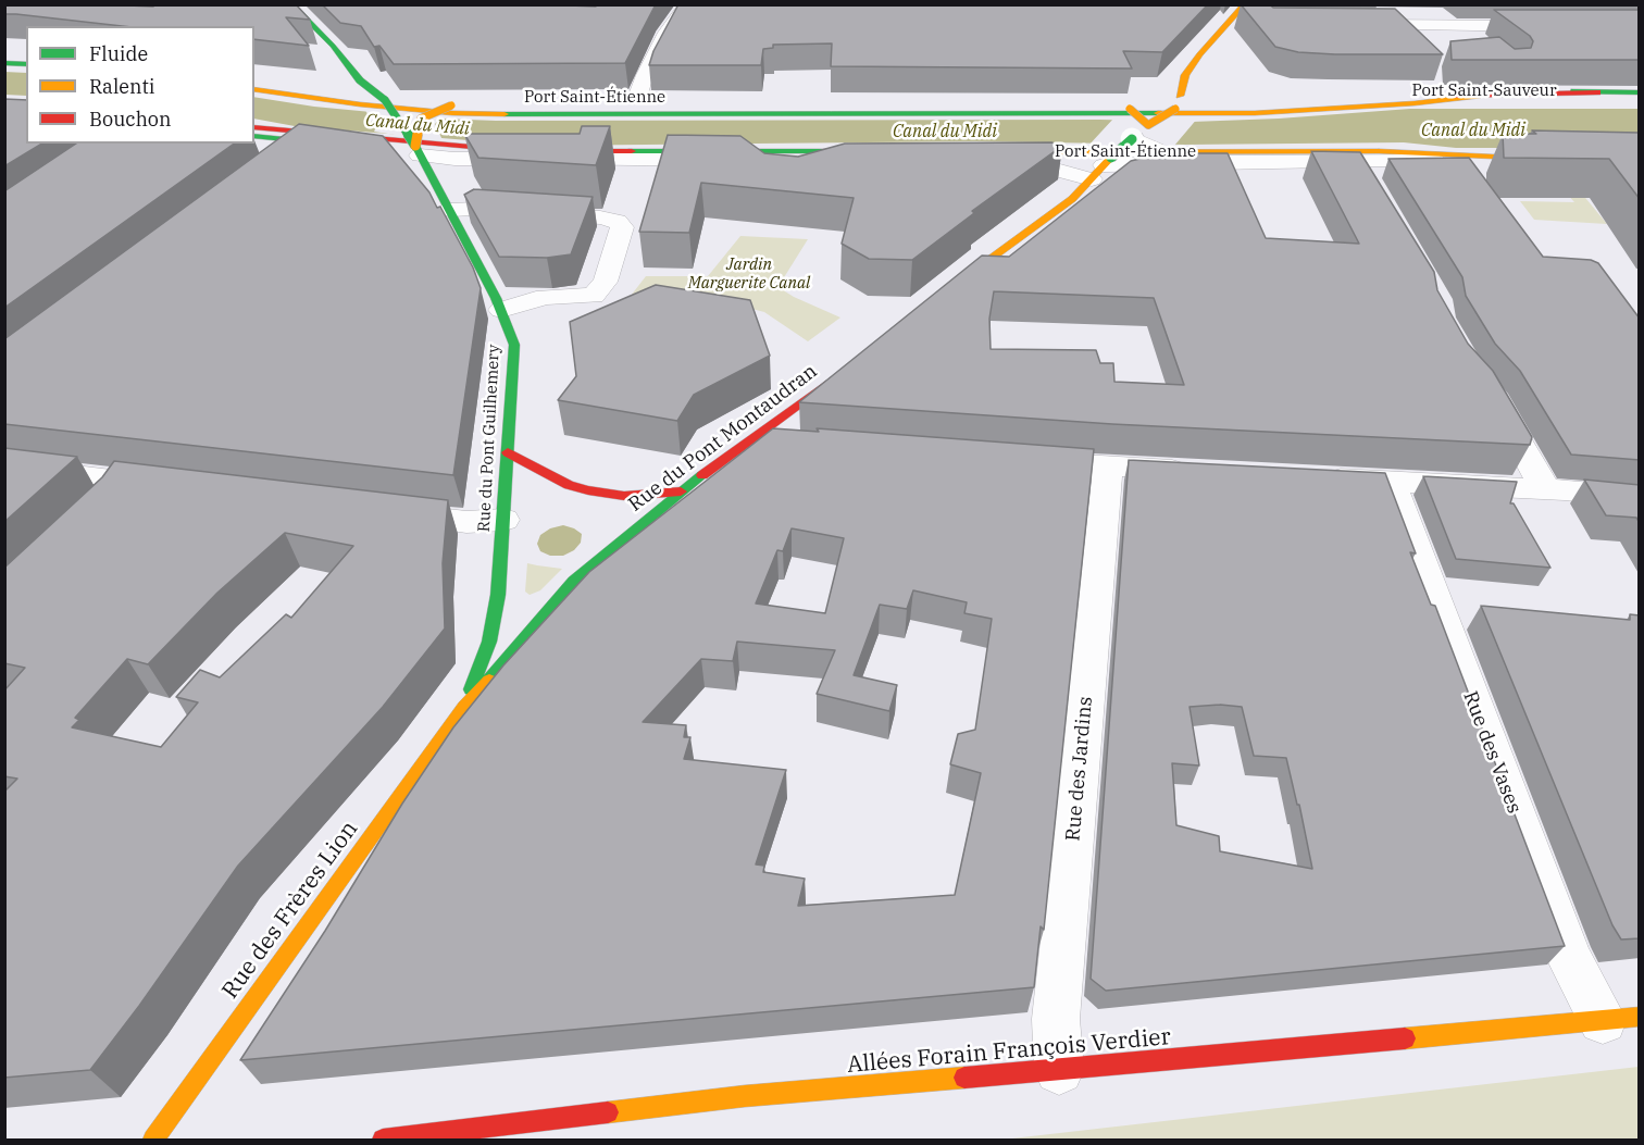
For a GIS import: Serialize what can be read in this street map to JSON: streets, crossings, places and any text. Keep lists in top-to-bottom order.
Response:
{
  "streets": {
    "main road": [
      "Port Saint-Sauveur",
      "Port Saint-Étienne",
      "Rue du Pont Guilhemery",
      "Rue du Pont Montaudran",
      "Rue des Frères Lion",
      "Allées Forain François Verdier"
    ],
    "street": ["Rue des Vases", "Rue des Jardins"]
  },
  "crossings": [
    ["Rue du Pont Guilhemery", "Rue du Pont Montaudran"],
    ["Rue du Pont Guilhemery", "Rue des Frères Lion"],
    ["Rue du Pont Montaudran", "Rue des Frères Lion"],
    ["Rue des Vases", "Allées Forain François Verdier"],
    ["Rue des Jardins", "Allées Forain François Verdier"]
  ],
  "water": ["Canal du Midi"],
  "parks": ["Jardin Marguerite Canal"],
  "legend": ["Fluide", "Ralenti", "Bouchon"]
}
